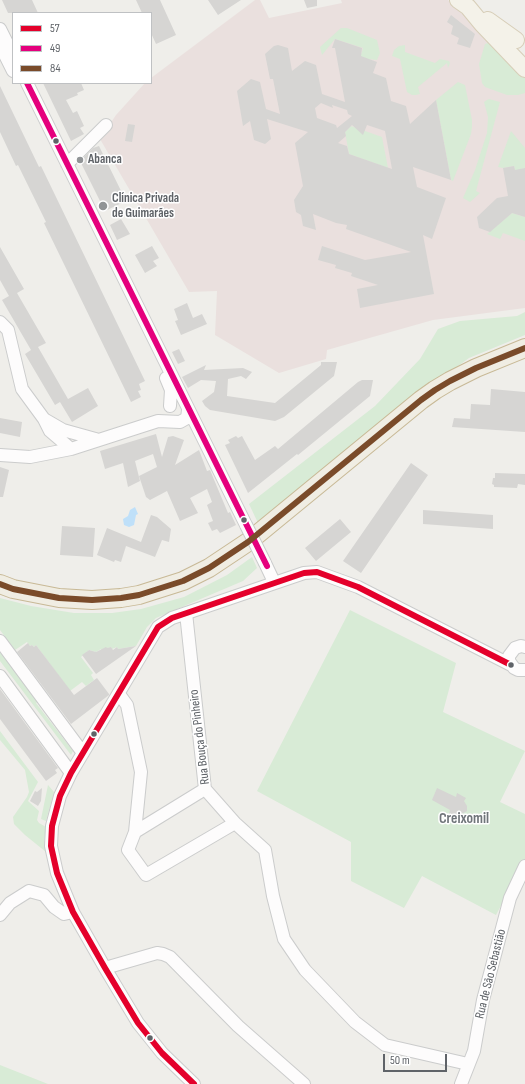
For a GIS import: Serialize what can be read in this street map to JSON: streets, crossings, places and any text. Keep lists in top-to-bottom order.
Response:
{
  "streets": {
    "street": ["Rua Bouça do Pinheiro", "Rua de São Sebastião"]
  },
  "crossings": [
    ["Rua Bouça do Pinheiro", "Rua de São Sebastião"]
  ],
  "districts": ["Creixomil"],
  "places": ["Abanca", "Clínica Privada de Guimarães"],
  "lines": ["transit line 49", "transit line 84", "transit line 57"],
  "legend": ["57", "49", "84"],
  "scale_bar": "50 m"
}
